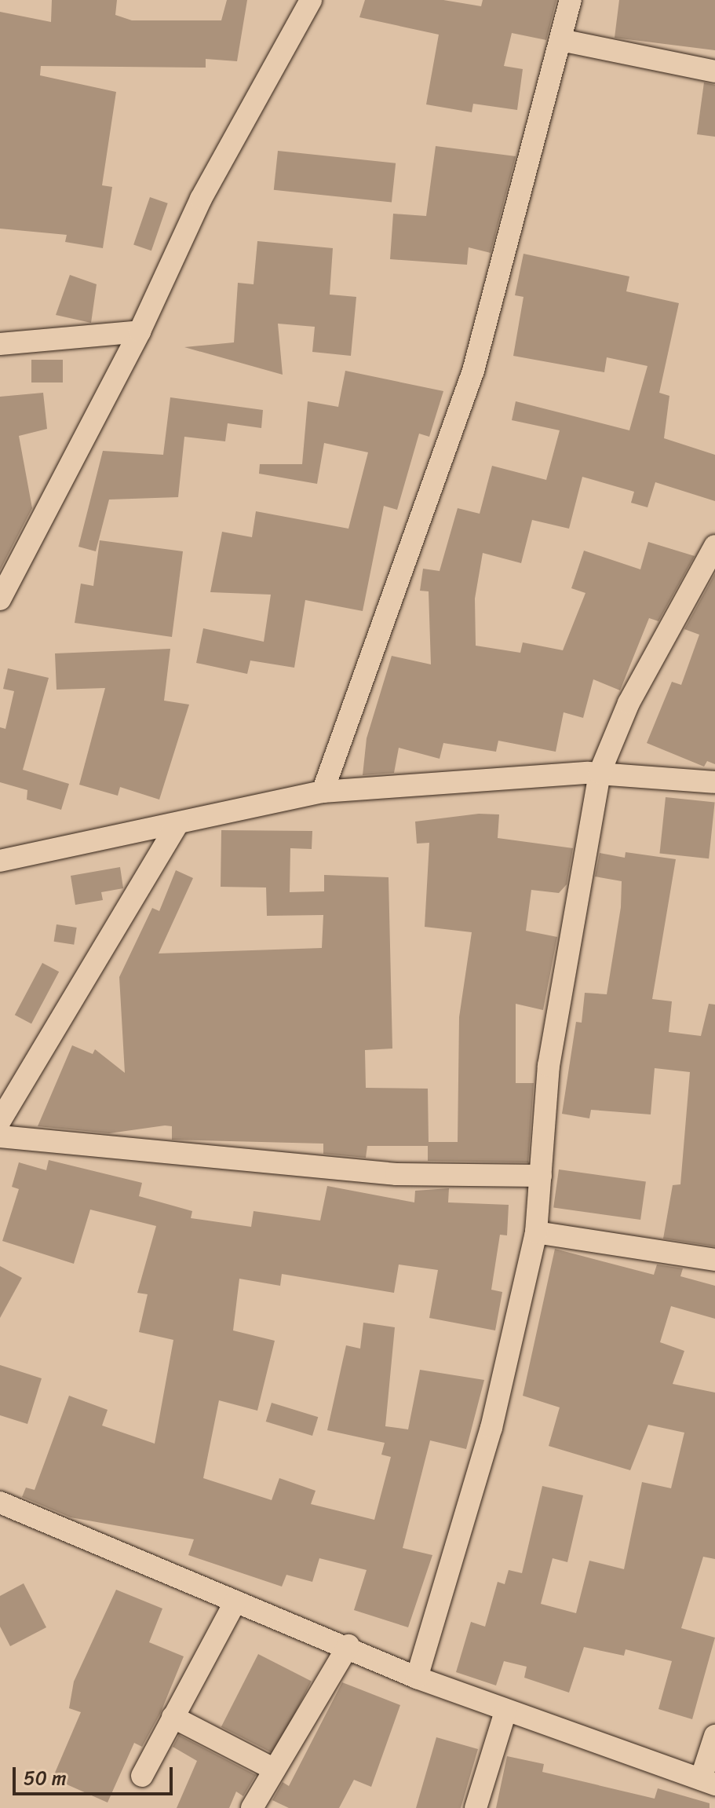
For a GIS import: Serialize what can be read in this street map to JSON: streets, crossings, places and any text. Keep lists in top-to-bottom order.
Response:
{
  "scale_bar": "50 m"
}
